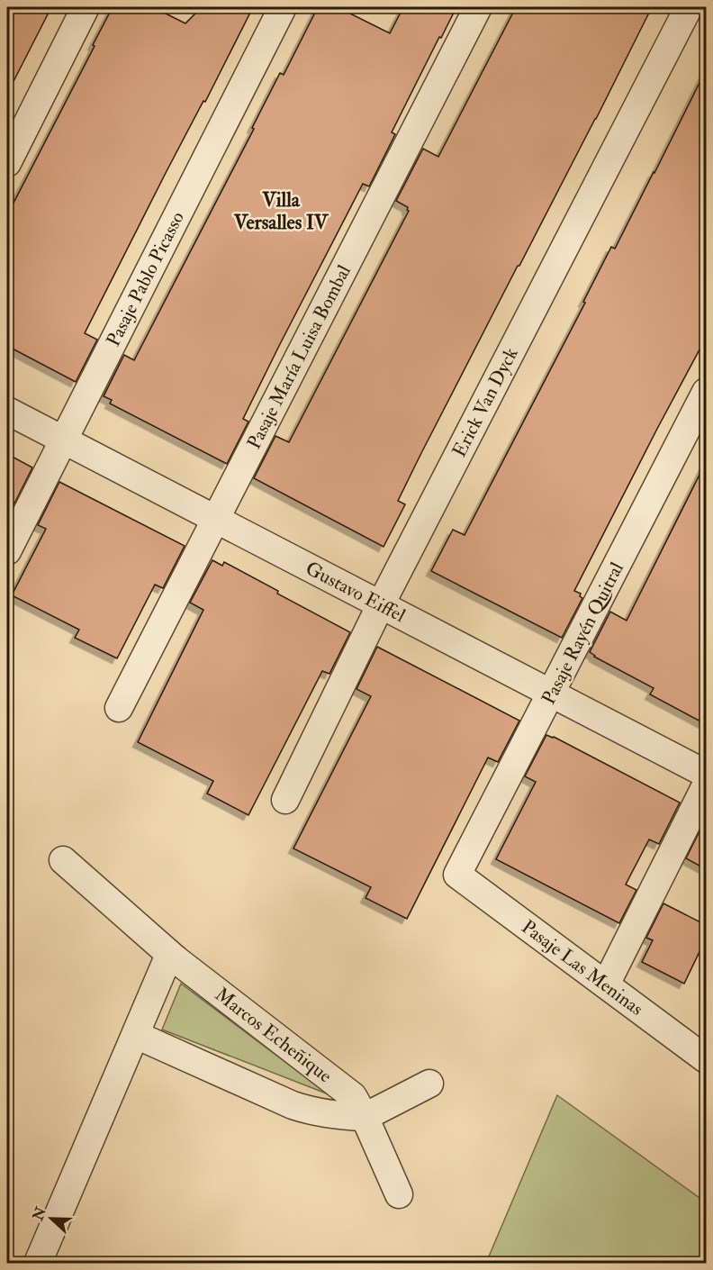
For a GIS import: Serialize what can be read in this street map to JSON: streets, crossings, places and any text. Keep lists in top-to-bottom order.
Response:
{
  "streets": {
    "street": [
      "Pasaje Pablo Picasso",
      "Pasaje María Luisa Bombal",
      "Erick Van Dyck",
      "Gustavo Eiffel",
      "Pasaje Rayén Quitral",
      "Pasaje Las Meninas",
      "Marcos Echeñique"
    ]
  },
  "crossings": [
    ["Pasaje Pablo Picasso", "Gustavo Eiffel"],
    ["Pasaje María Luisa Bombal", "Gustavo Eiffel"],
    ["Erick Van Dyck", "Gustavo Eiffel"],
    ["Gustavo Eiffel", "Pasaje Rayén Quitral"],
    ["Pasaje Rayén Quitral", "Pasaje Las Meninas"]
  ],
  "districts": ["Villa Versalles IV"],
  "north": "left"
}
